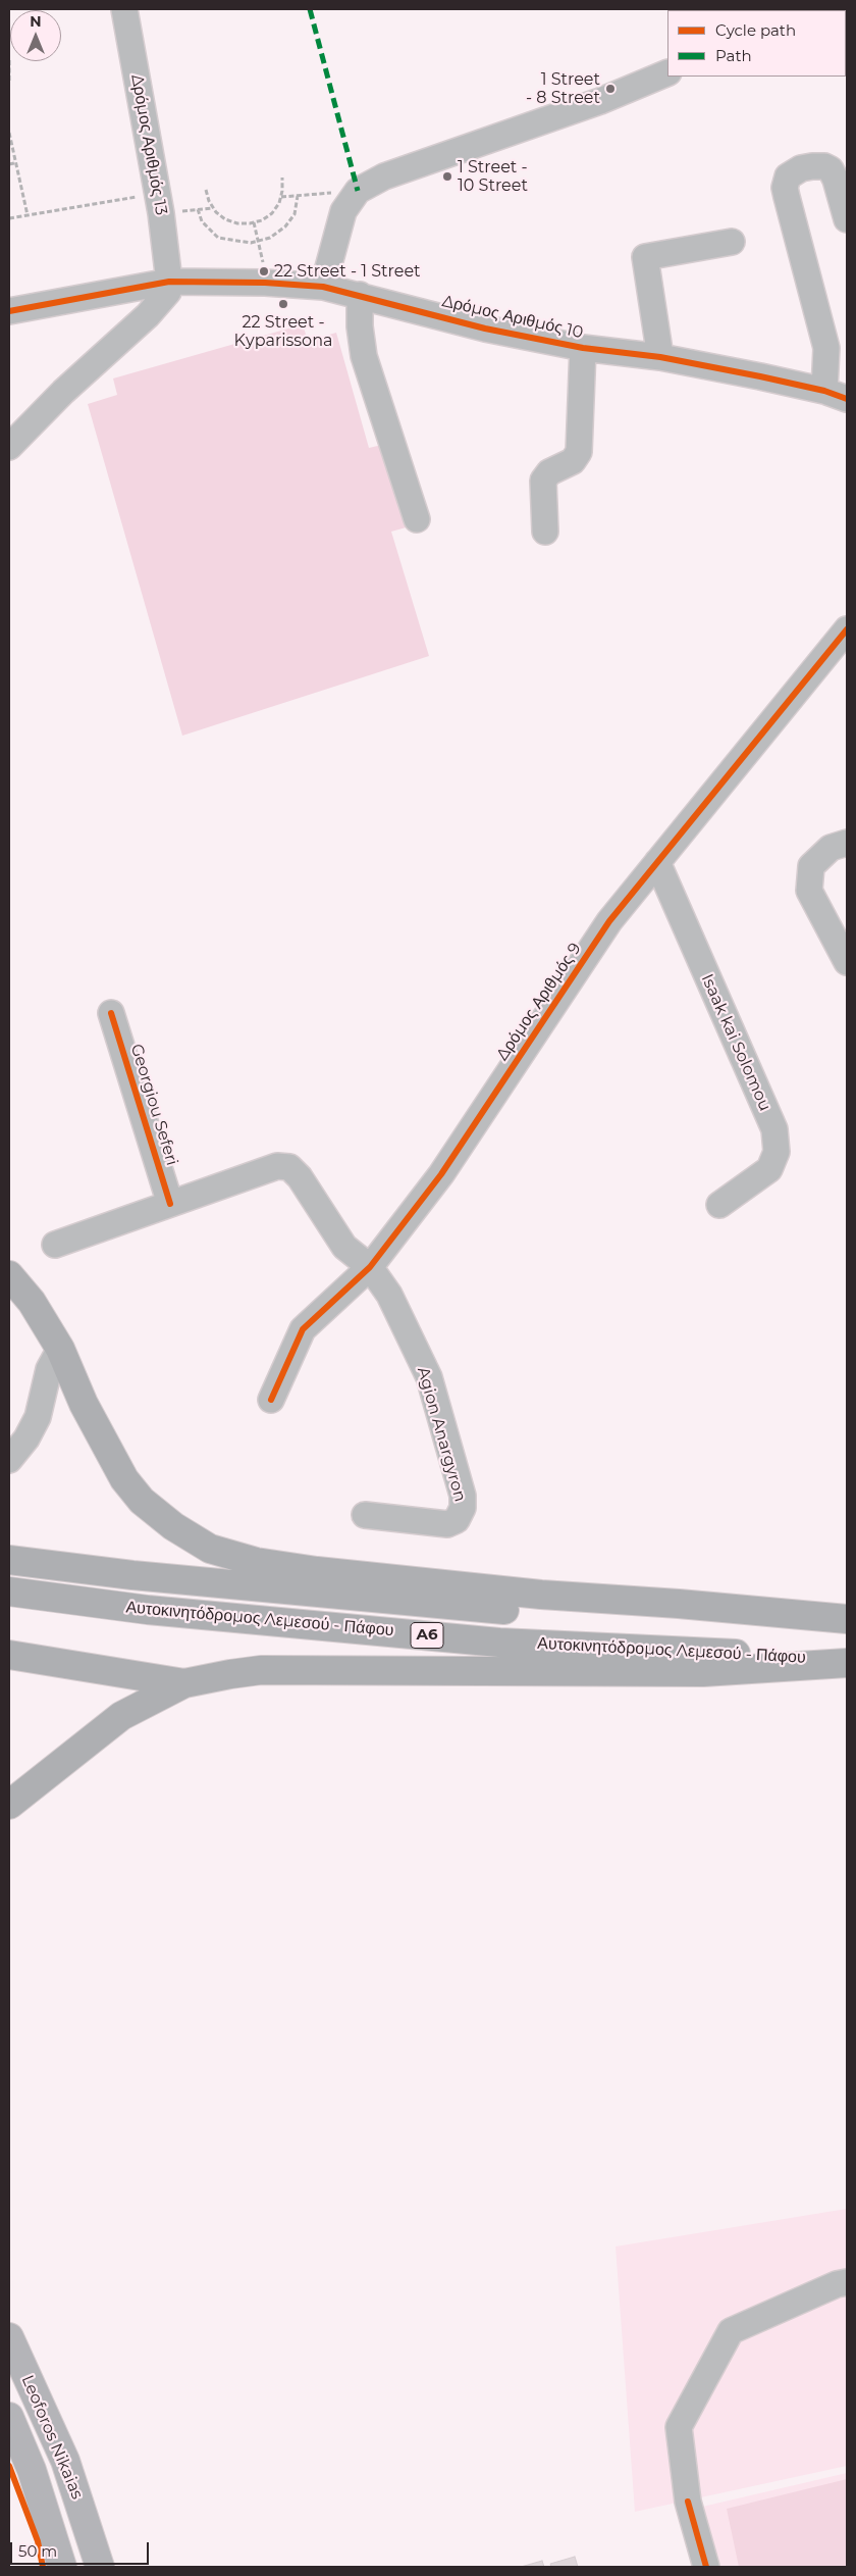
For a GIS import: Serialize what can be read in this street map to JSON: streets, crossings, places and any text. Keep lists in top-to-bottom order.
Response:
{
  "streets": {
    "highway": ["Αυτοκινητόδρομος Λεμεσού - Πάφου", "A6"],
    "main road": ["Leoforos Nikaias"],
    "street": [
      "Δρόμος Αριθμός 13",
      "Δρόμος Αριθμός 10",
      "Δρόμος Αριθμός 9",
      "Isaak kai Solomou",
      "Georgiou Seferi",
      "Agion Anargyron"
    ]
  },
  "crossings": [
    ["Δρόμος Αριθμός 13", "Δρόμος Αριθμός 10"],
    ["Δρόμος Αριθμός 9", "Isaak kai Solomou"],
    ["Δρόμος Αριθμός 9", "Agion Anargyron"],
    ["Georgiou Seferi", "Agion Anargyron"]
  ],
  "places": [
    "1 Street - 8 Street",
    "1 Street - 10 Street",
    "22 Street - 1 Street",
    "22 Street - Kyparissona"
  ],
  "legend": ["Cycle path", "Path"],
  "scale_bar": "50 m",
  "north": "top"
}
